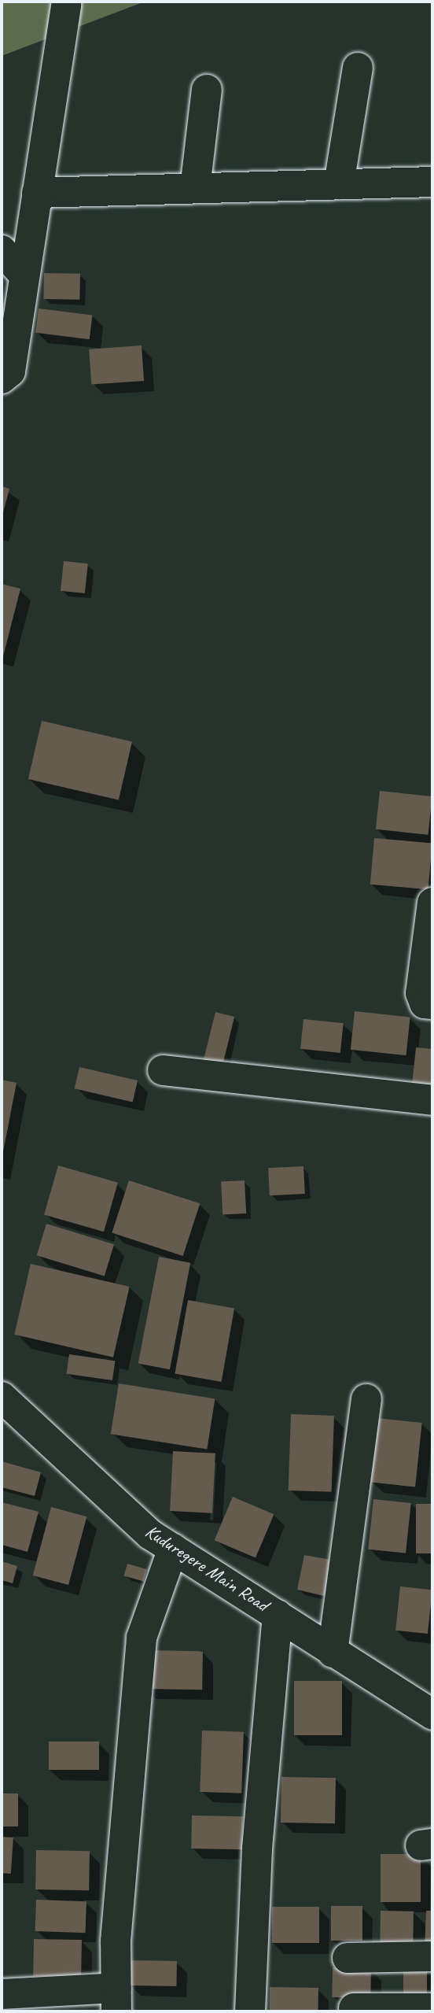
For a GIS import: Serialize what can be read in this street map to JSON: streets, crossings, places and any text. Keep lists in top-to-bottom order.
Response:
{
  "streets": {
    "street": ["Kuduregere Main Road"]
  }
}
